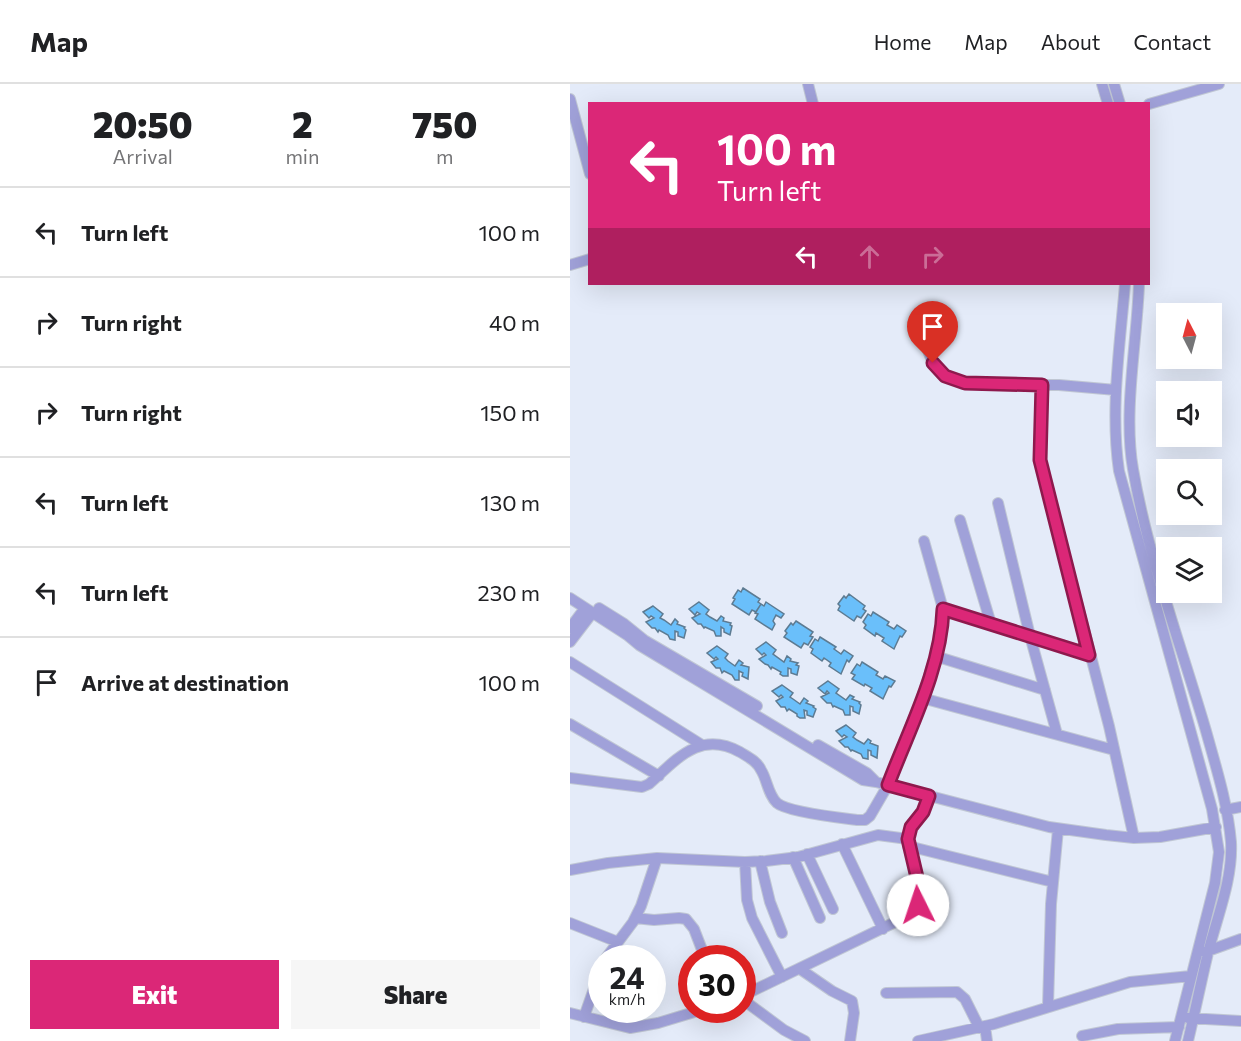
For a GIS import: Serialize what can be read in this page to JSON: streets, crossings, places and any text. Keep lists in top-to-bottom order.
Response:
{
  "north": "top",
  "page": {
    "header": "Map",
    "nav": [
      "Home",
      "Map",
      "About",
      "Contact"
    ],
    "eta": [
      "20:50",
      "Arrival",
      "2",
      "min",
      "750",
      "m"
    ],
    "turn": ["100 m", "Turn left"],
    "list": [
      {
        "name": "Turn left",
        "value": "100 m"
      },
      {
        "name": "Turn right",
        "value": "40 m"
      },
      {
        "name": "Turn right",
        "value": "150 m"
      },
      {
        "name": "Turn left",
        "value": "130 m"
      },
      {
        "name": "Turn left",
        "value": "230 m"
      },
      {
        "name": "Arrive at destination",
        "value": "100 m"
      }
    ],
    "speed": "24 km/h",
    "limit": "30",
    "buttons": ["Exit", "Share"]
  }
}
